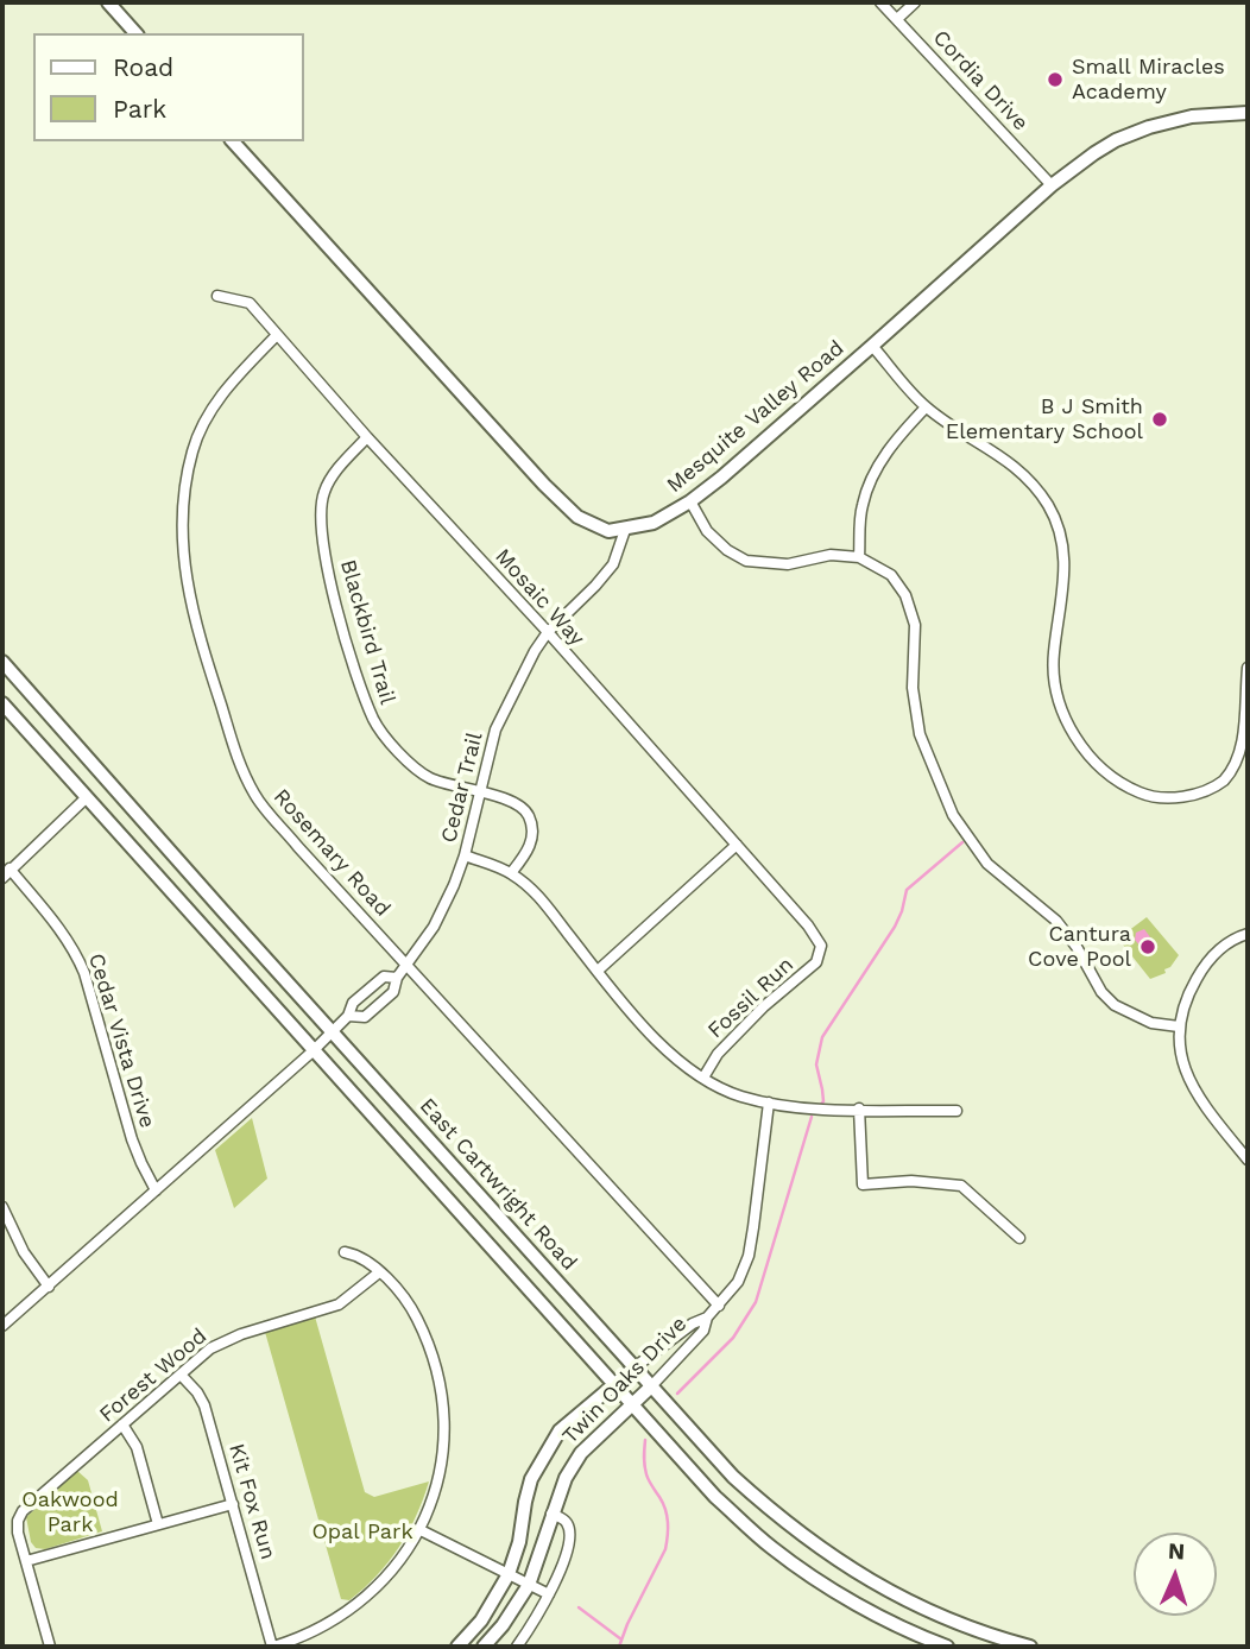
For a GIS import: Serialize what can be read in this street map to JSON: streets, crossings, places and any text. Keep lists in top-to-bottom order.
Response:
{
  "streets": {
    "main road": ["Mesquite Valley Road", "East Cartwright Road", "Twin Oaks Drive"],
    "street": [
      "Cordia Drive",
      "Mosaic Way",
      "Blackbird Trail",
      "Cedar Trail",
      "Rosemary Road",
      "Fossil Run",
      "Cedar Vista Drive",
      "Forest Wood",
      "Kit Fox Run"
    ]
  },
  "crossings": [
    ["Cordia Drive", "Mesquite Valley Road"],
    ["Mesquite Valley Road", "Cedar Trail"],
    ["Mosaic Way", "Blackbird Trail"],
    ["Mosaic Way", "Cedar Trail"],
    ["Mosaic Way", "Rosemary Road"],
    ["Mosaic Way", "Fossil Run"],
    ["Blackbird Trail", "Cedar Trail"],
    ["Cedar Trail", "Rosemary Road"],
    ["Cedar Trail", "Cedar Vista Drive"],
    ["Cedar Trail", "East Cartwright Road"],
    ["Rosemary Road", "Twin Oaks Drive"],
    ["East Cartwright Road", "Twin Oaks Drive"],
    ["Forest Wood", "Kit Fox Run"]
  ],
  "parks": ["Oakwood Park", "Opal Park"],
  "places": ["Small Miracles Academy", "B J Smith Elementary School", "Cantura Cove Pool"],
  "legend": ["Road", "Park"],
  "north": "top"
}
